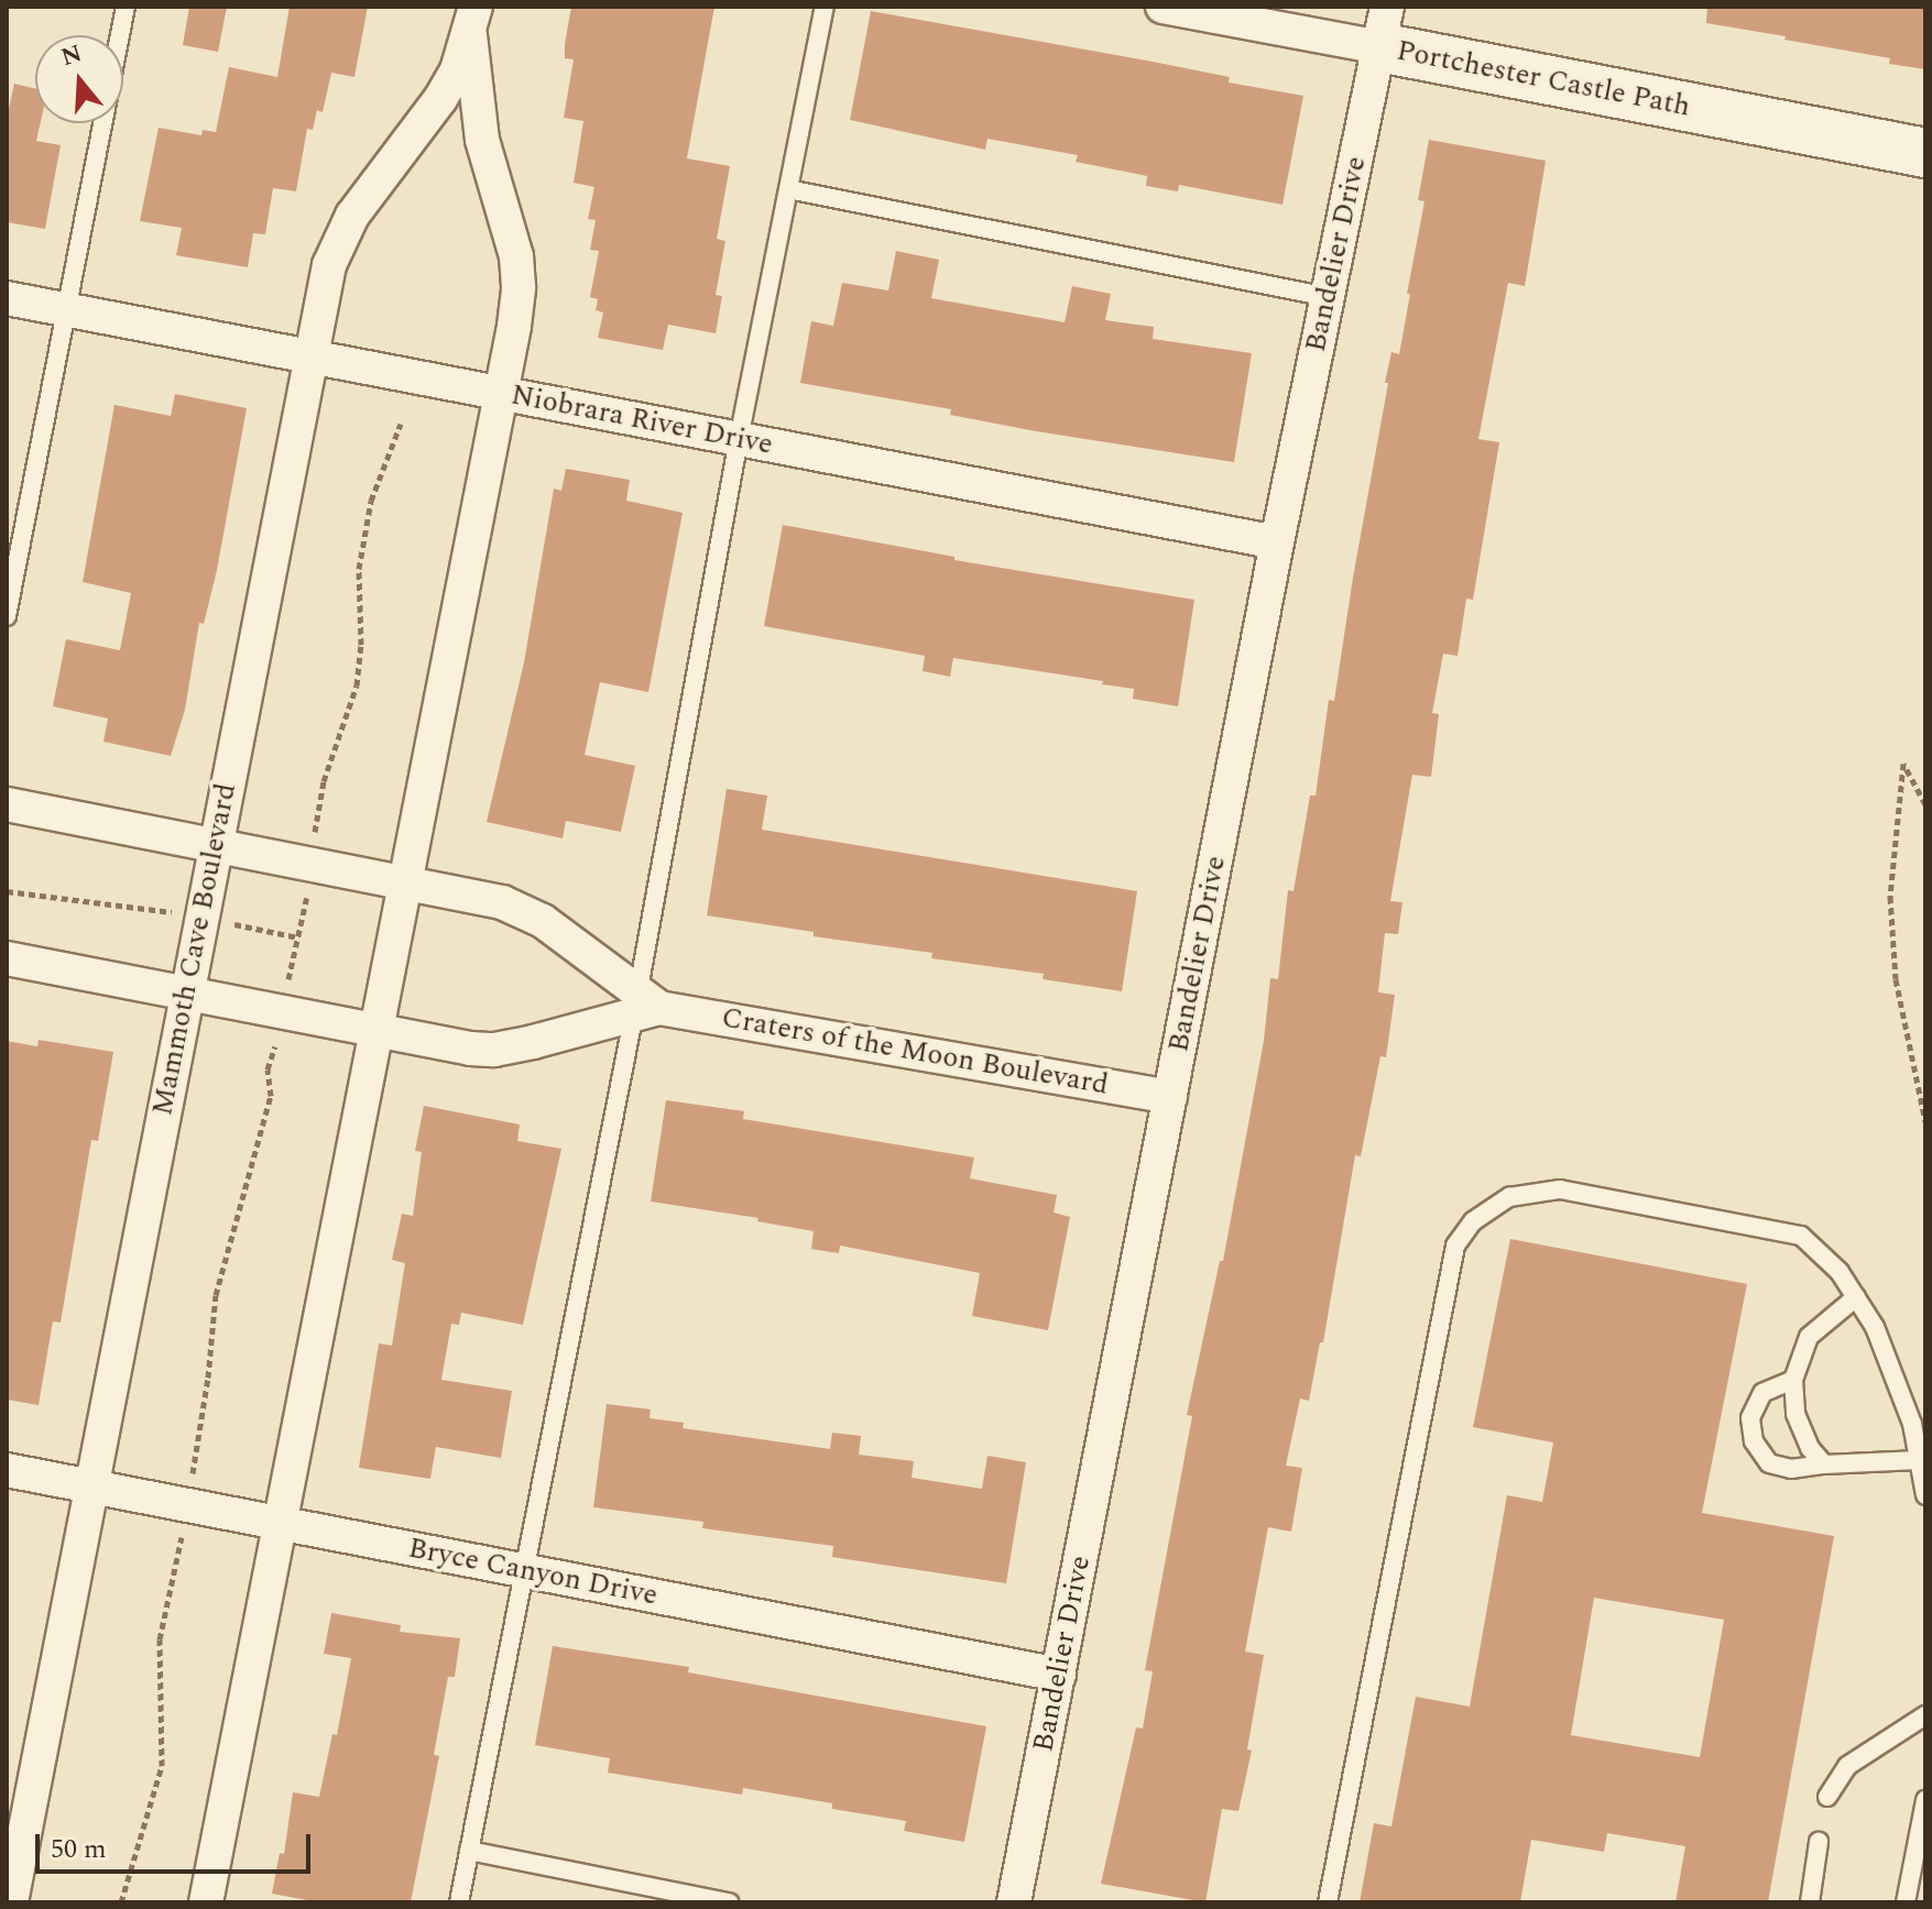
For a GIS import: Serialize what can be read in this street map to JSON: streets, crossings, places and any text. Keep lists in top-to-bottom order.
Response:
{
  "streets": {
    "street": [
      "Portchester Castle Path",
      "Bandelier Drive",
      "Niobrara River Drive",
      "Mammoth Cave Boulevard",
      "Craters of the Moon Boulevard",
      "Bryce Canyon Drive"
    ]
  },
  "crossings": [
    ["Portchester Castle Path", "Bandelier Drive"],
    ["Bandelier Drive", "Niobrara River Drive"],
    ["Bandelier Drive", "Craters of the Moon Boulevard"],
    ["Bandelier Drive", "Bryce Canyon Drive"],
    ["Niobrara River Drive", "Mammoth Cave Boulevard"],
    ["Mammoth Cave Boulevard", "Craters of the Moon Boulevard"],
    ["Mammoth Cave Boulevard", "Bryce Canyon Drive"]
  ],
  "scale_bar": "50 m",
  "north": "top"
}
